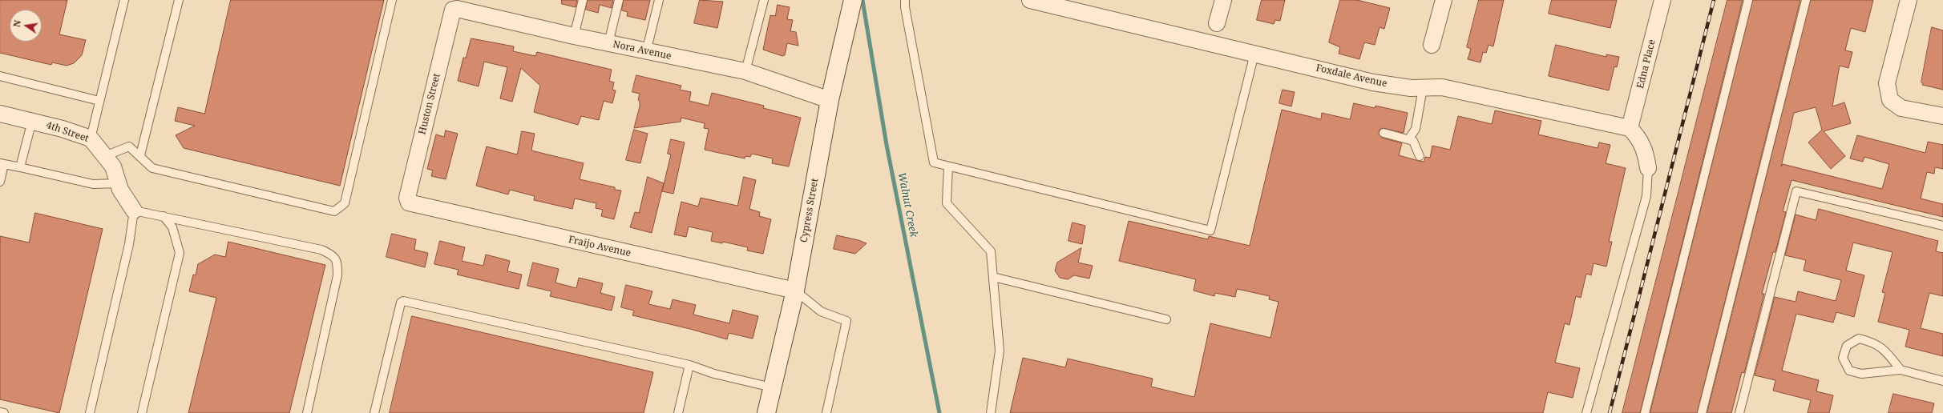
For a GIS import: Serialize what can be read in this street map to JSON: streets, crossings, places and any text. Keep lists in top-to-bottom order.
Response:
{
  "streets": {
    "street": [
      "Nora Avenue",
      "Edna Place",
      "Foxdale Avenue",
      "Huston Street",
      "4th Street",
      "Cypress Street",
      "Fraijo Avenue"
    ]
  },
  "crossings": [
    ["Nora Avenue", "Huston Street"],
    ["Nora Avenue", "Cypress Street"],
    ["Edna Place", "Foxdale Avenue"],
    ["Huston Street", "Fraijo Avenue"],
    ["Cypress Street", "Fraijo Avenue"]
  ],
  "water": ["Walnut Creek"],
  "north": "left"
}
